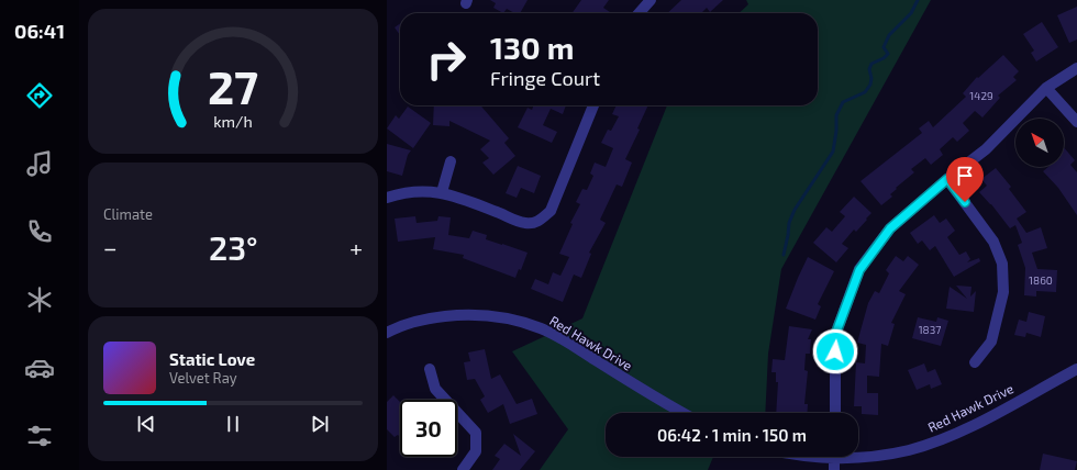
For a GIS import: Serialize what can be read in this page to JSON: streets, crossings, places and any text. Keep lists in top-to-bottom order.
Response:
{
  "streets": {
    "street": ["Red Hawk Drive"]
  },
  "house_numbers": ["1429", "1860", "1837"],
  "north": "top left",
  "page": {
    "tabs": "06:41",
    "turn": ["130 m", "Fringe Court"],
    "tile": "Climate",
    "heat": ["−", "23°", "+"],
    "song": ["Static Love", "Velvet Ray"],
    "limit": "30",
    "trip": "06:42 · 1 min · 150 m",
    "gauge": ["27", "km/h"]
  }
}
